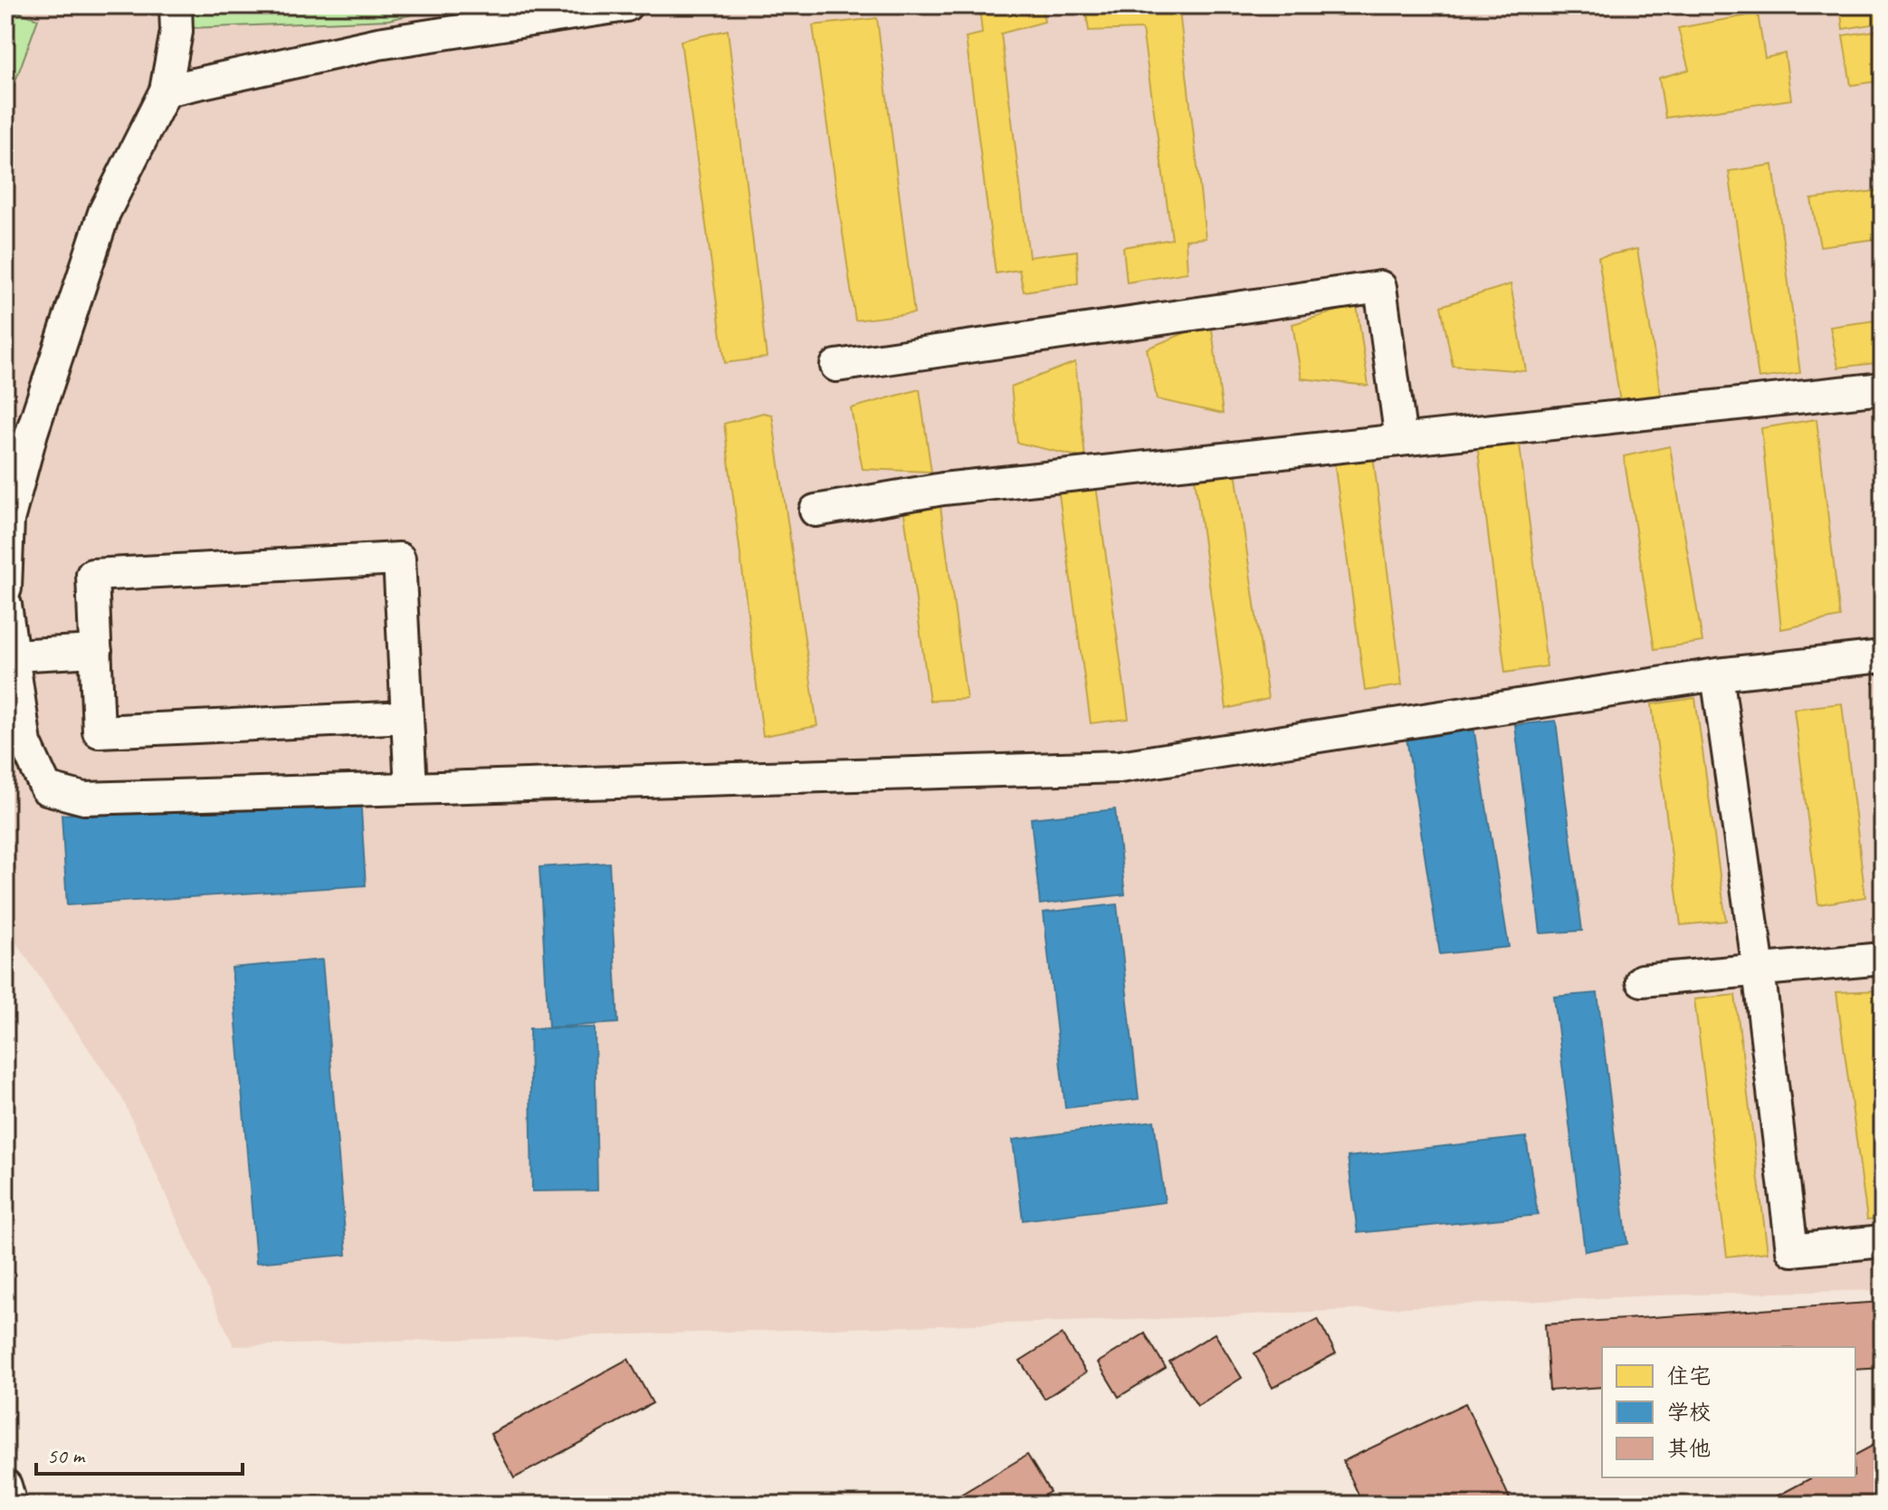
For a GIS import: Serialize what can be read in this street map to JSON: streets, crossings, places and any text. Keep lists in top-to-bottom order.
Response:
{
  "legend": ["住宅", "学校", "其他"],
  "scale_bar": "50 m"
}
